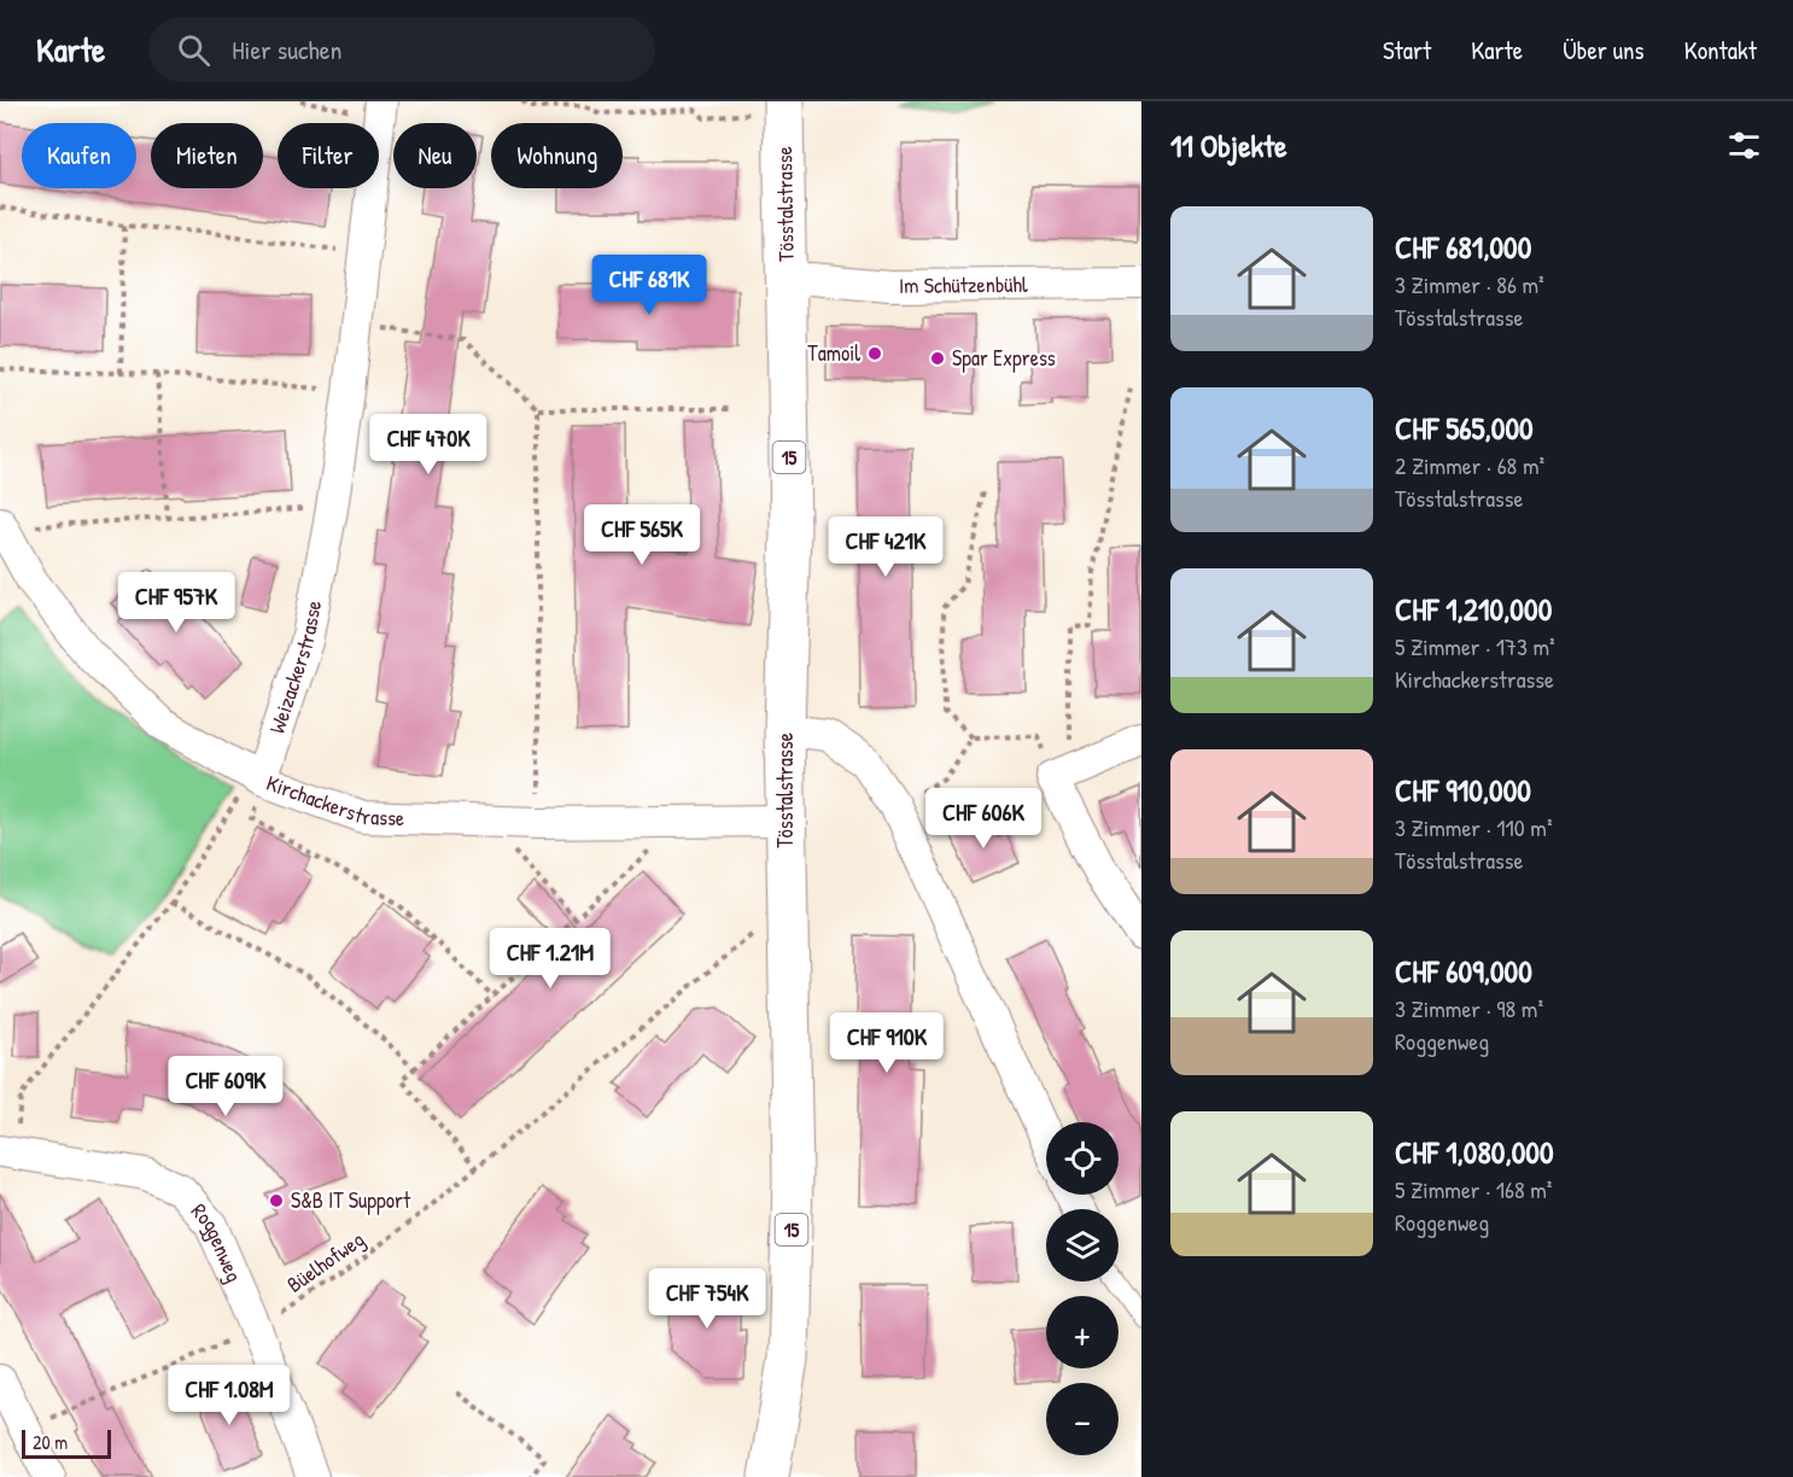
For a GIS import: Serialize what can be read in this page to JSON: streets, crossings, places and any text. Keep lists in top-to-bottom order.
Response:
{
  "streets": {
    "main road": ["Tösstalstrasse", "15"],
    "street": [
      "Im Schützenbühl",
      "Weizackerstrasse",
      "Kirchackerstrasse",
      "Roggenweg"
    ],
    "path": ["Büelhofweg"]
  },
  "crossings": [
    ["Tösstalstrasse", "Im Schützenbühl"],
    ["Tösstalstrasse", "Kirchackerstrasse"],
    ["Weizackerstrasse", "Kirchackerstrasse"],
    ["Roggenweg", "Büelhofweg"]
  ],
  "places": ["Tamoil", "Spar Express", "S&B IT Support"],
  "scale_bar": "20 m",
  "page": {
    "header": "Karte",
    "search": "Hier suchen",
    "nav": [
      "Start",
      "Karte",
      "Über uns",
      "Kontakt"
    ],
    "heading": "11 Objekte",
    "chip": [
      "Kaufen",
      "Mieten",
      "Filter",
      "Neu",
      "Wohnung"
    ],
    "list": [
      {
        "name": "CHF 681,000",
        "note": "3 Zimmer · 86 m² · Tösstalstrasse"
      },
      {
        "name": "CHF 565,000",
        "note": "2 Zimmer · 68 m² · Tösstalstrasse"
      },
      {
        "name": "CHF 1,210,000",
        "note": "5 Zimmer · 173 m² · Kirchackerstrasse"
      },
      {
        "name": "CHF 910,000",
        "note": "3 Zimmer · 110 m² · Tösstalstrasse"
      },
      {
        "name": "CHF 609,000",
        "note": "3 Zimmer · 98 m² · Roggenweg"
      },
      {
        "name": "CHF 1,080,000",
        "note": "5 Zimmer · 168 m² · Roggenweg"
      }
    ],
    "price": [
      "CHF 681K",
      "CHF 470K",
      "CHF 565K",
      "CHF 421K",
      "CHF 957K",
      "CHF 606K",
      "CHF 1.21M",
      "CHF 910K",
      "CHF 609K",
      "CHF 754K",
      "CHF 1.08M"
    ],
    "map_buttons": ["+", "−"],
    "scale": "20 m"
  }
}
